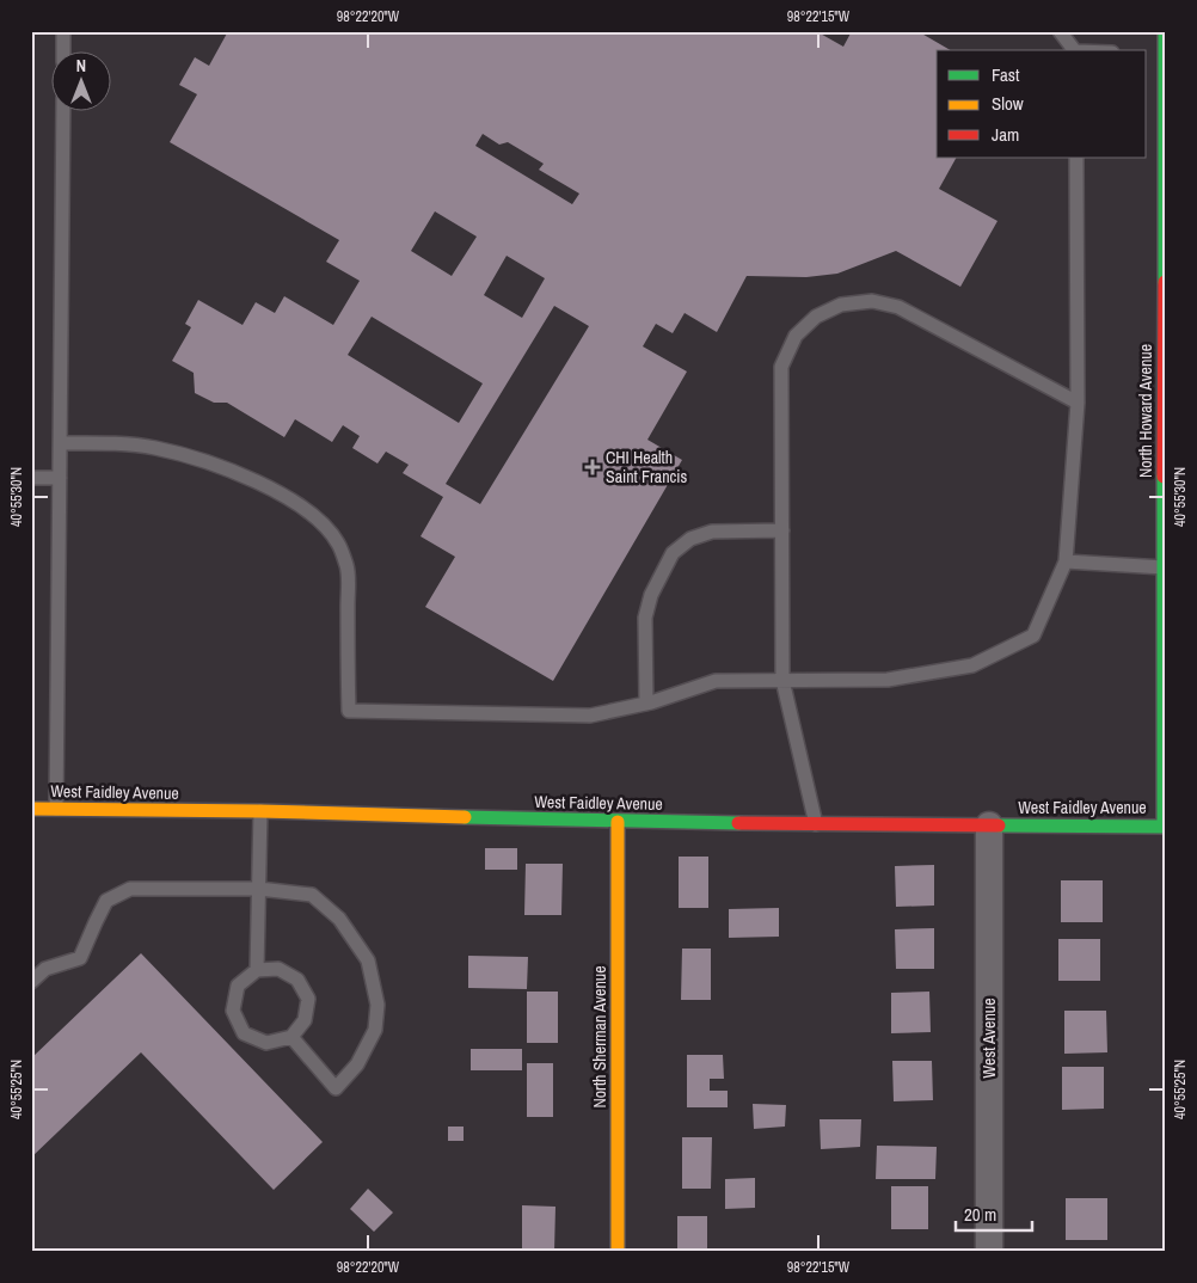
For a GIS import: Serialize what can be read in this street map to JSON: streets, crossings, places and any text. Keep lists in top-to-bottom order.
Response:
{
  "streets": {
    "street": [
      "North Howard Avenue",
      "West Faidley Avenue",
      "North Sherman Avenue",
      "West Avenue"
    ]
  },
  "crossings": [
    ["North Howard Avenue", "West Faidley Avenue"],
    ["West Faidley Avenue", "North Sherman Avenue"],
    ["West Faidley Avenue", "West Avenue"]
  ],
  "places": {
    "health": ["CHI Health Saint Francis"]
  },
  "legend": ["Fast", "Slow", "Jam"],
  "scale_bar": "20 m",
  "north": "top",
  "coordinates": [
    "98°22'20\"W",
    "98°22'15\"W",
    "40°55'30\"N",
    "40°55'25\"N"
  ]
}
